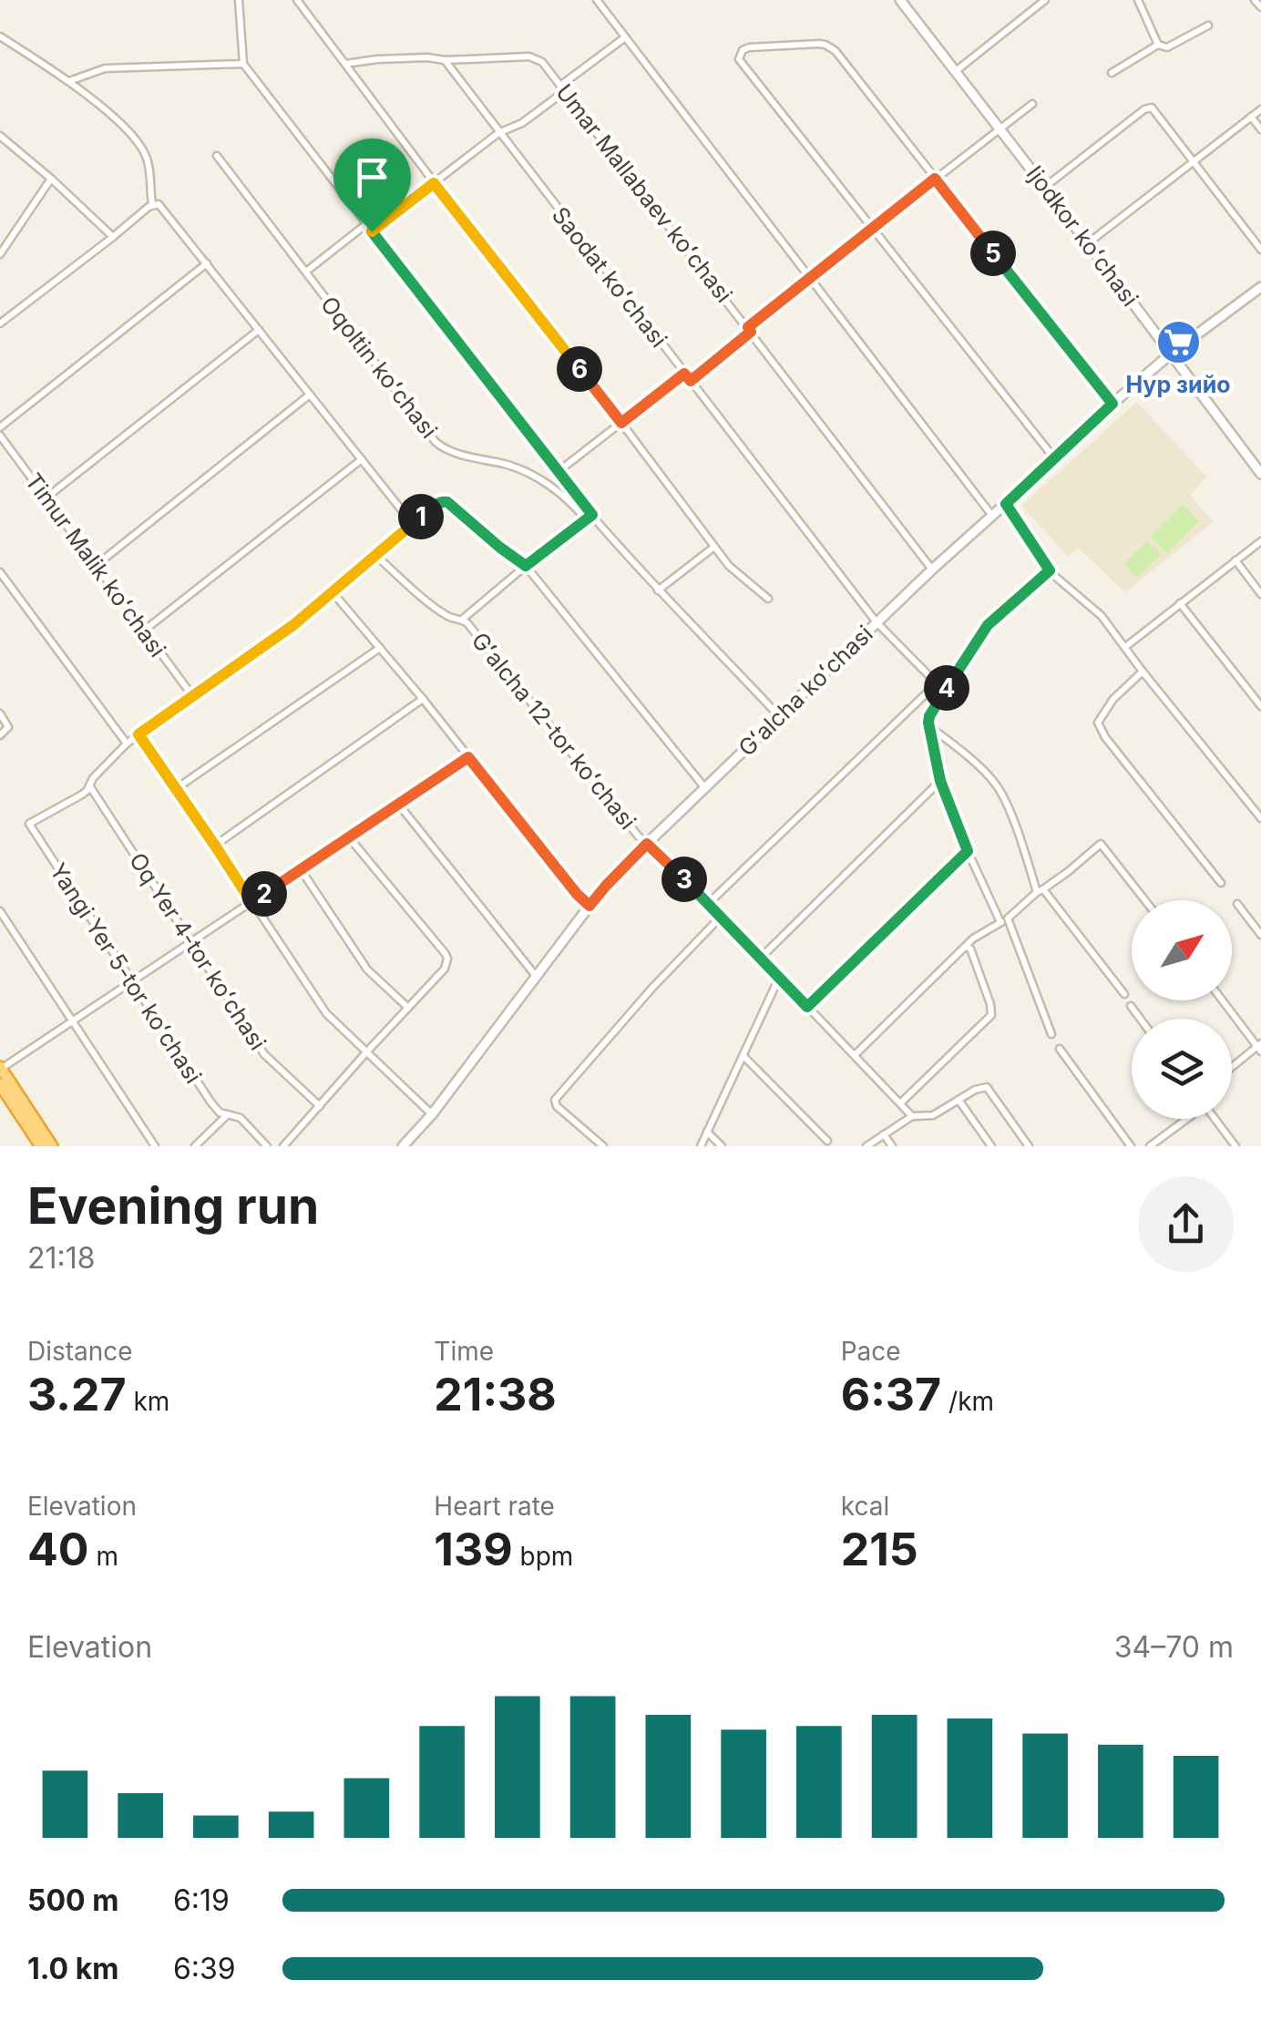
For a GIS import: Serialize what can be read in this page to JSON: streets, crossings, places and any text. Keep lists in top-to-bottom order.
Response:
{
  "streets": {
    "street": [
      "Umar Mallabaev koʻchasi",
      "Ijodkor koʻchasi",
      "Saodat koʻchasi",
      "Oqoltin koʻchasi",
      "Timur Malik koʻchasi",
      "Gʻalcha koʻchasi",
      "Gʻalcha 12-tor koʻchasi",
      "Oq Yer 4-tor koʻchasi",
      "Yangi Yer 5-tor koʻchasi"
    ]
  },
  "crossings": [
    ["Umar Mallabaev koʻchasi", "Saodat koʻchasi"],
    ["Umar Mallabaev koʻchasi", "Gʻalcha koʻchasi"],
    ["Ijodkor koʻchasi", "Gʻalcha koʻchasi"],
    ["Saodat koʻchasi", "Gʻalcha koʻchasi"],
    ["Gʻalcha koʻchasi", "Gʻalcha 12-tor koʻchasi"],
    ["Oq Yer 4-tor koʻchasi", "Yangi Yer 5-tor koʻchasi"]
  ],
  "places": {
    "supermarket": ["Нур зийо"]
  },
  "north": "top right",
  "page": {
    "pins": [
      "5",
      "6",
      "1",
      "4",
      "3",
      "2"
    ],
    "heading": ["Evening run", "21:18"],
    "stats": [
      ["Distance", "3.27 km"],
      ["Time", "21:38"],
      ["Pace", "6:37 /km"],
      ["Elevation", "40 m"],
      ["Heart rate", "139 bpm"],
      ["kcal", "215"]
    ],
    "chart": ["Elevation", "34–70 m"],
    "list": [
      {
        "name": "500 m",
        "note": "6:19"
      },
      {
        "name": "1.0 km",
        "note": "6:39"
      }
    ]
  }
}
